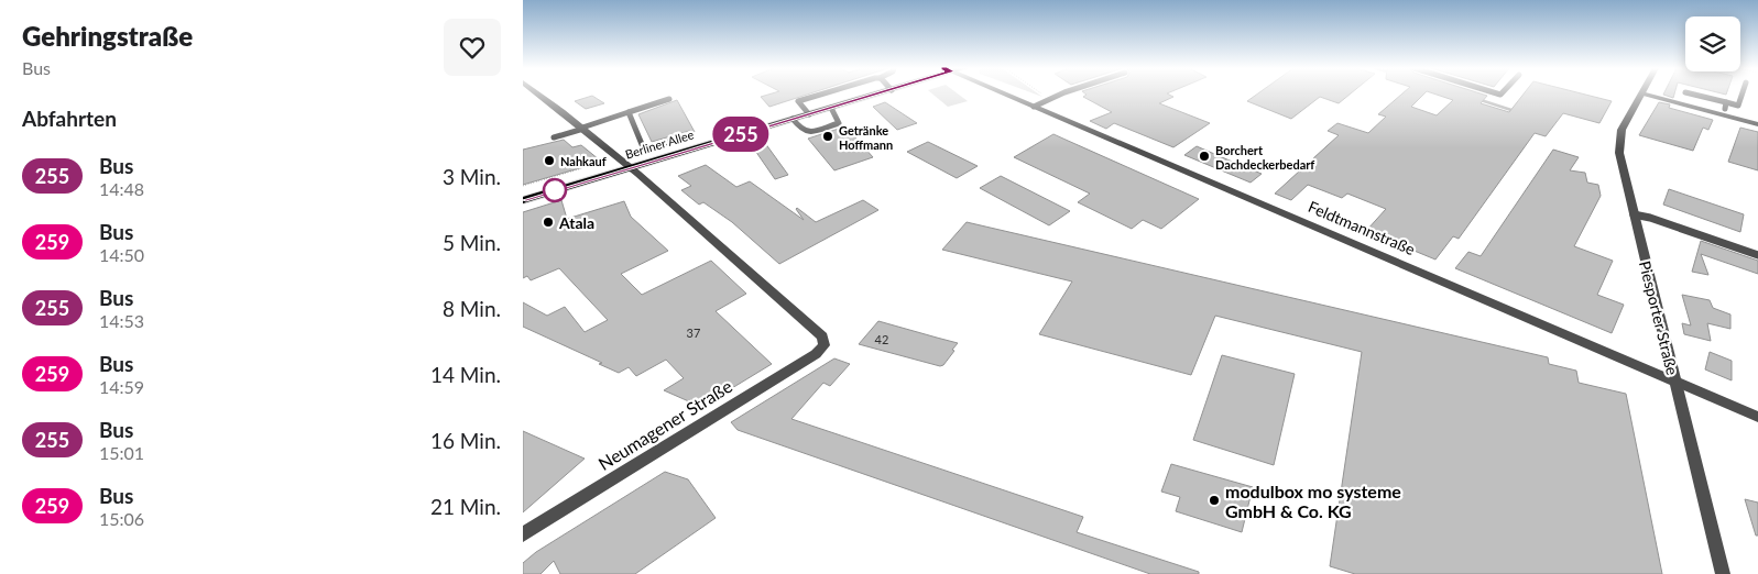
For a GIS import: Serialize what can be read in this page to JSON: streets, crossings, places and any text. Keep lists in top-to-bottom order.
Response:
{
  "streets": {
    "main road": ["Berliner Allee"],
    "street": ["Feldtmannstraße", "Piesporter Straße", "Neumagener Straße"]
  },
  "crossings": [
    ["Berliner Allee", "Neumagener Straße"],
    ["Feldtmannstraße", "Piesporter Straße"]
  ],
  "places": [
    "Getränke Hoffmann",
    "Borchert Dachdeckerbedarf",
    "Nahkauf",
    "Atala",
    "modulbox mo systeme GmbH & Co. KG"
  ],
  "lines": ["bus line 255"],
  "house_numbers": ["37", "42"],
  "page": {
    "heading": [
      ["Gehringstraße", "Bus"],
      "Abfahrten"
    ],
    "on_map": "255",
    "list": [
      {
        "mark": "255",
        "name": "Bus",
        "note": "14:48",
        "value": "3 Min."
      },
      {
        "mark": "259",
        "name": "Bus",
        "note": "14:50",
        "value": "5 Min."
      },
      {
        "mark": "255",
        "name": "Bus",
        "note": "14:53",
        "value": "8 Min."
      },
      {
        "mark": "259",
        "name": "Bus",
        "note": "14:59",
        "value": "14 Min."
      },
      {
        "mark": "255",
        "name": "Bus",
        "note": "15:01",
        "value": "16 Min."
      },
      {
        "mark": "259",
        "name": "Bus",
        "note": "15:06",
        "value": "21 Min."
      }
    ]
  }
}
